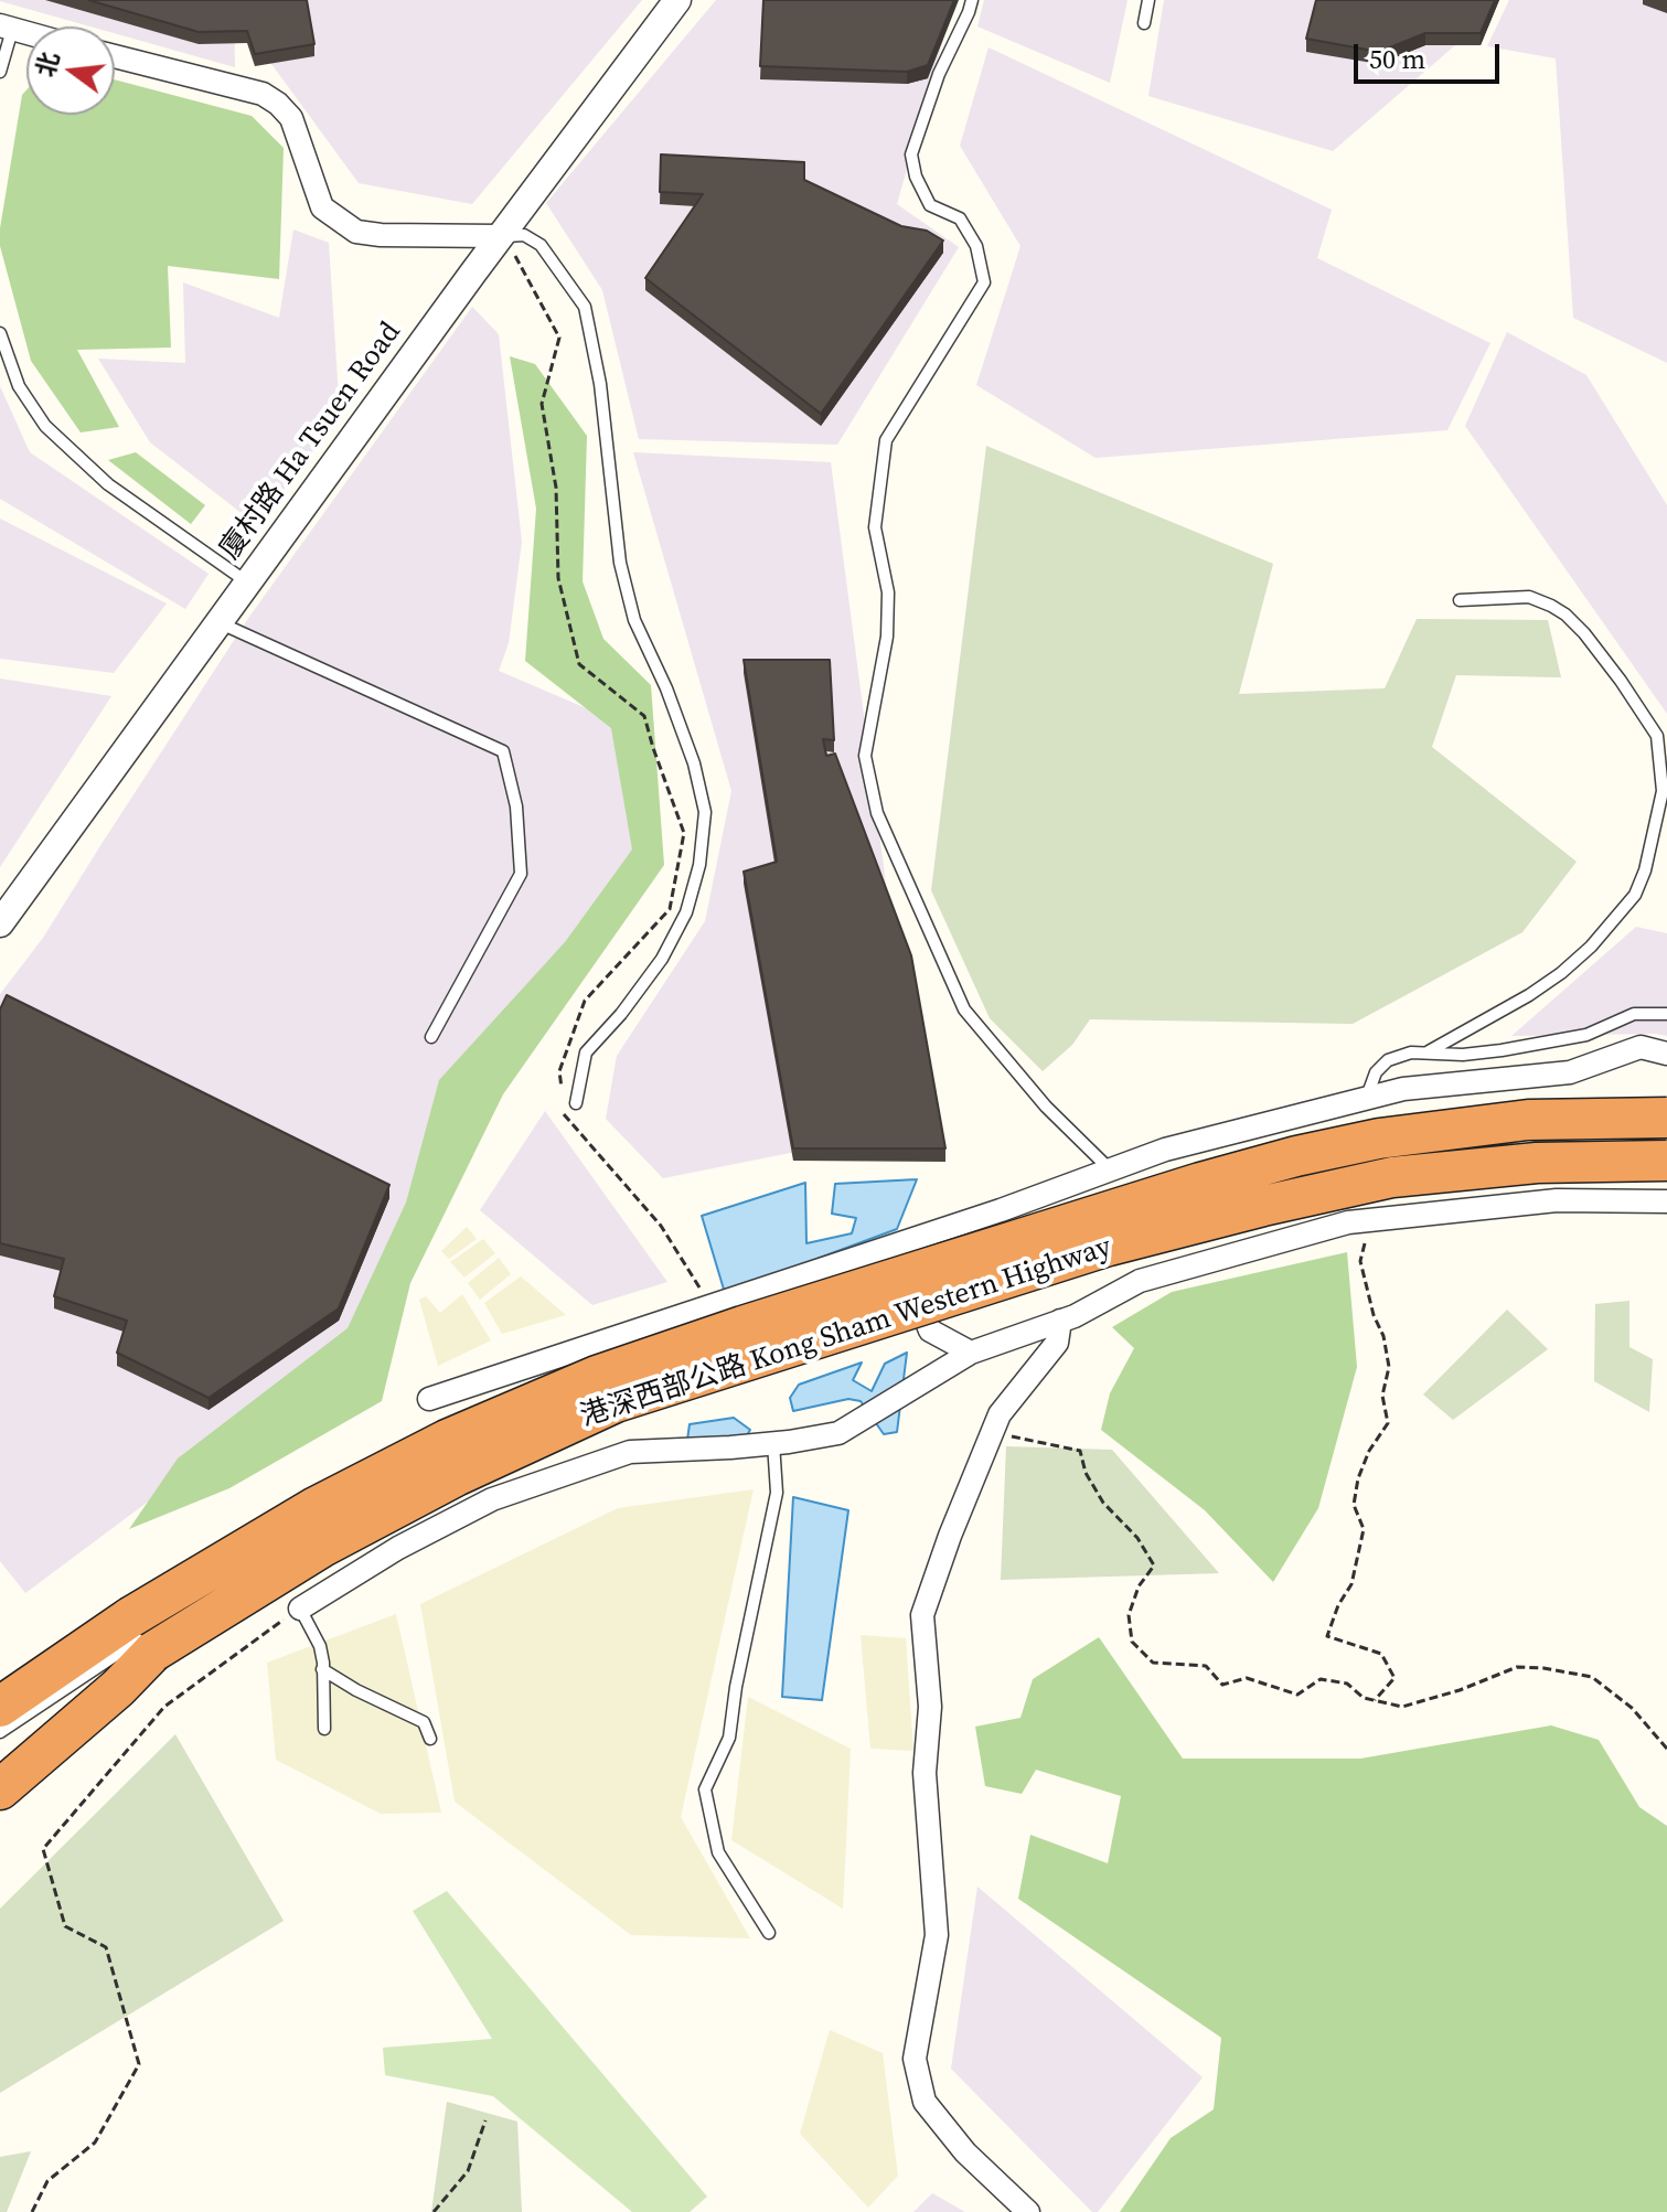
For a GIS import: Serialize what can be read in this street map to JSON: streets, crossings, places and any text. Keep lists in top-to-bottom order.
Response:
{
  "streets": {
    "highway": ["港深西部公路 Kong Sham Western Highway"],
    "street": ["廈村路 Ha Tsuen Road"]
  },
  "scale_bar": "50 m",
  "north": "left"
}
